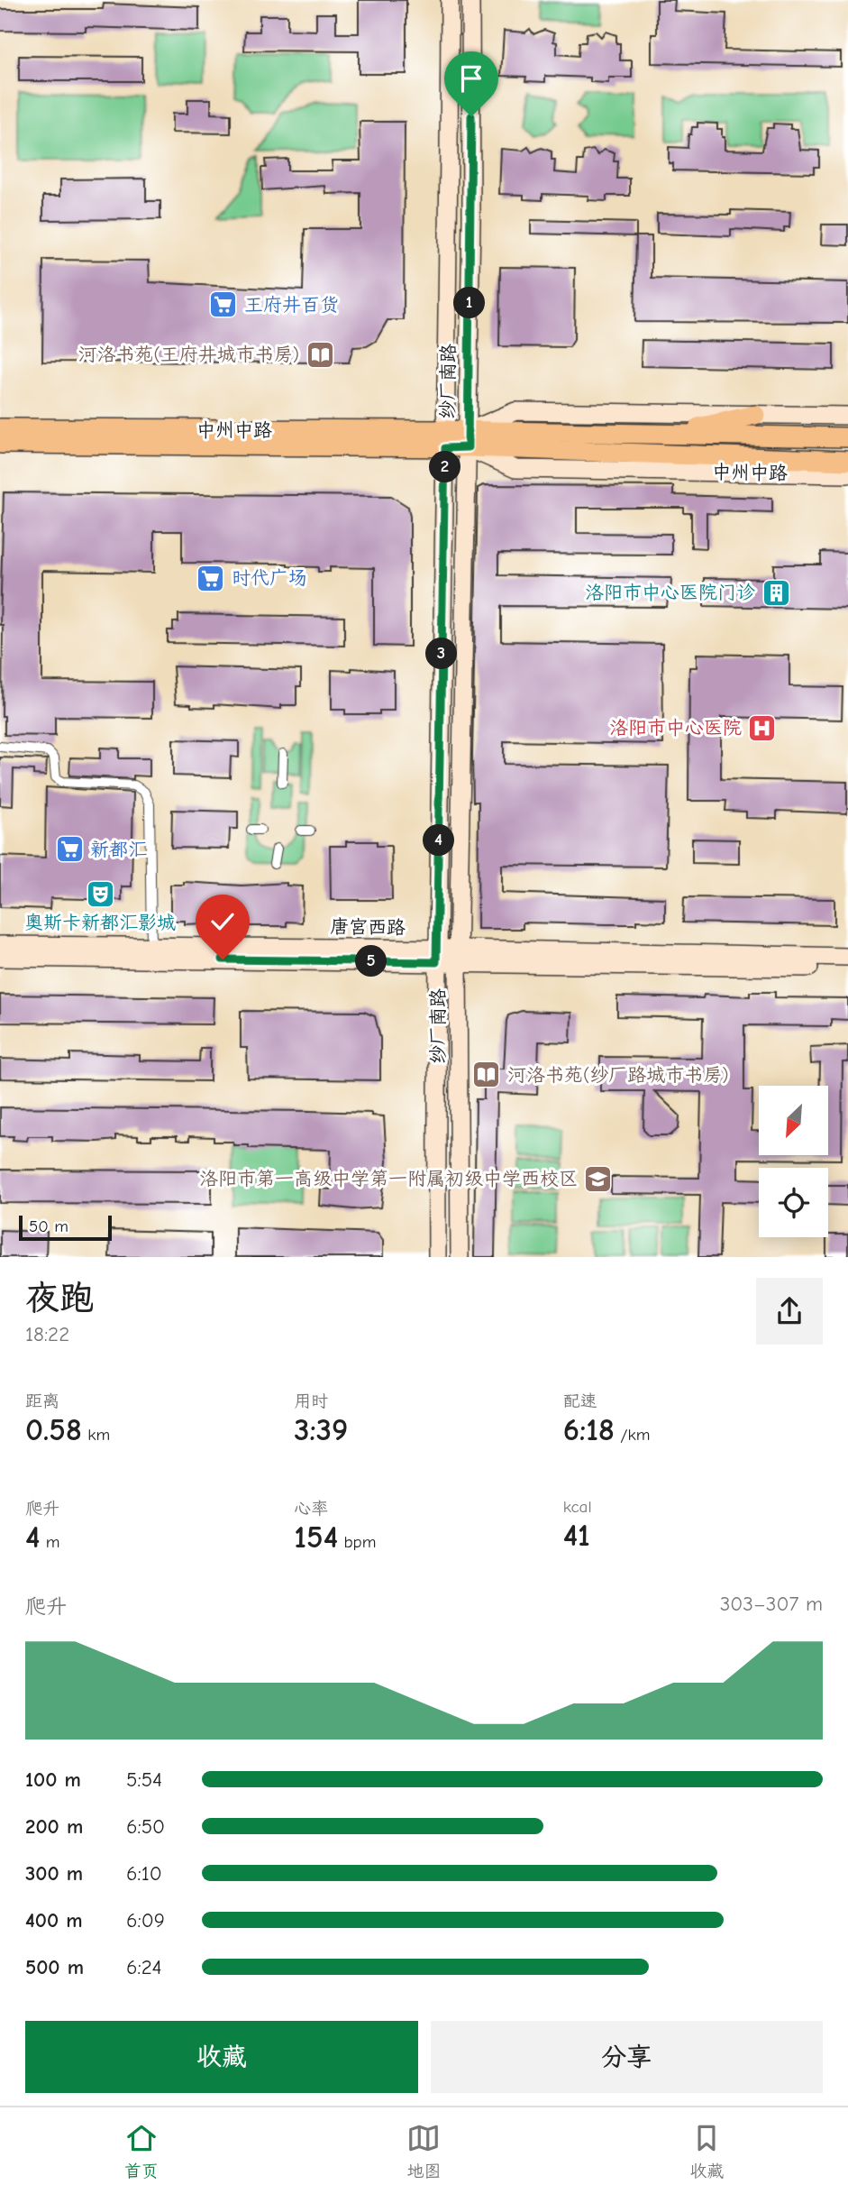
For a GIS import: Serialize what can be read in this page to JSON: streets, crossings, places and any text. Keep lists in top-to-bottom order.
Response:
{
  "streets": {
    "main road": ["纱厂南路", "中州中路", "唐宫西路"]
  },
  "crossings": [
    ["纱厂南路", "中州中路"],
    ["纱厂南路", "唐宫西路"]
  ],
  "places": {
    "supermarket": ["王府井百货", "时代广场", "新都汇"],
    "library": ["河洛书苑(王府井城市书房)", "河洛书苑(纱厂路城市书房)"],
    "building": ["洛阳市中心医院门诊"],
    "hospital": ["洛阳市中心医院"],
    "theatre": ["奥斯卡新都汇影城"],
    "school or university": ["洛阳市第一高级中学第一附属初级中学西校区"]
  },
  "scale_bar": "50 m",
  "north": "bottom left",
  "page": {
    "pins": [
      "1",
      "2",
      "3",
      "4",
      "5"
    ],
    "scale": "50 m",
    "heading": ["夜跑", "18:22"],
    "stats": [
      ["距离", "0.58 km"],
      ["用时", "3:39"],
      ["配速", "6:18 /km"],
      ["爬升", "4 m"],
      ["心率", "154 bpm"],
      ["kcal", "41"]
    ],
    "chart": ["爬升", "303–307 m"],
    "list": [
      {
        "name": "100 m",
        "note": "5:54"
      },
      {
        "name": "200 m",
        "note": "6:50"
      },
      {
        "name": "300 m",
        "note": "6:10"
      },
      {
        "name": "400 m",
        "note": "6:09"
      },
      {
        "name": "500 m",
        "note": "6:24"
      }
    ],
    "buttons": ["收藏", "分享"],
    "tabs": ["首页", "地图", "收藏"]
  }
}
